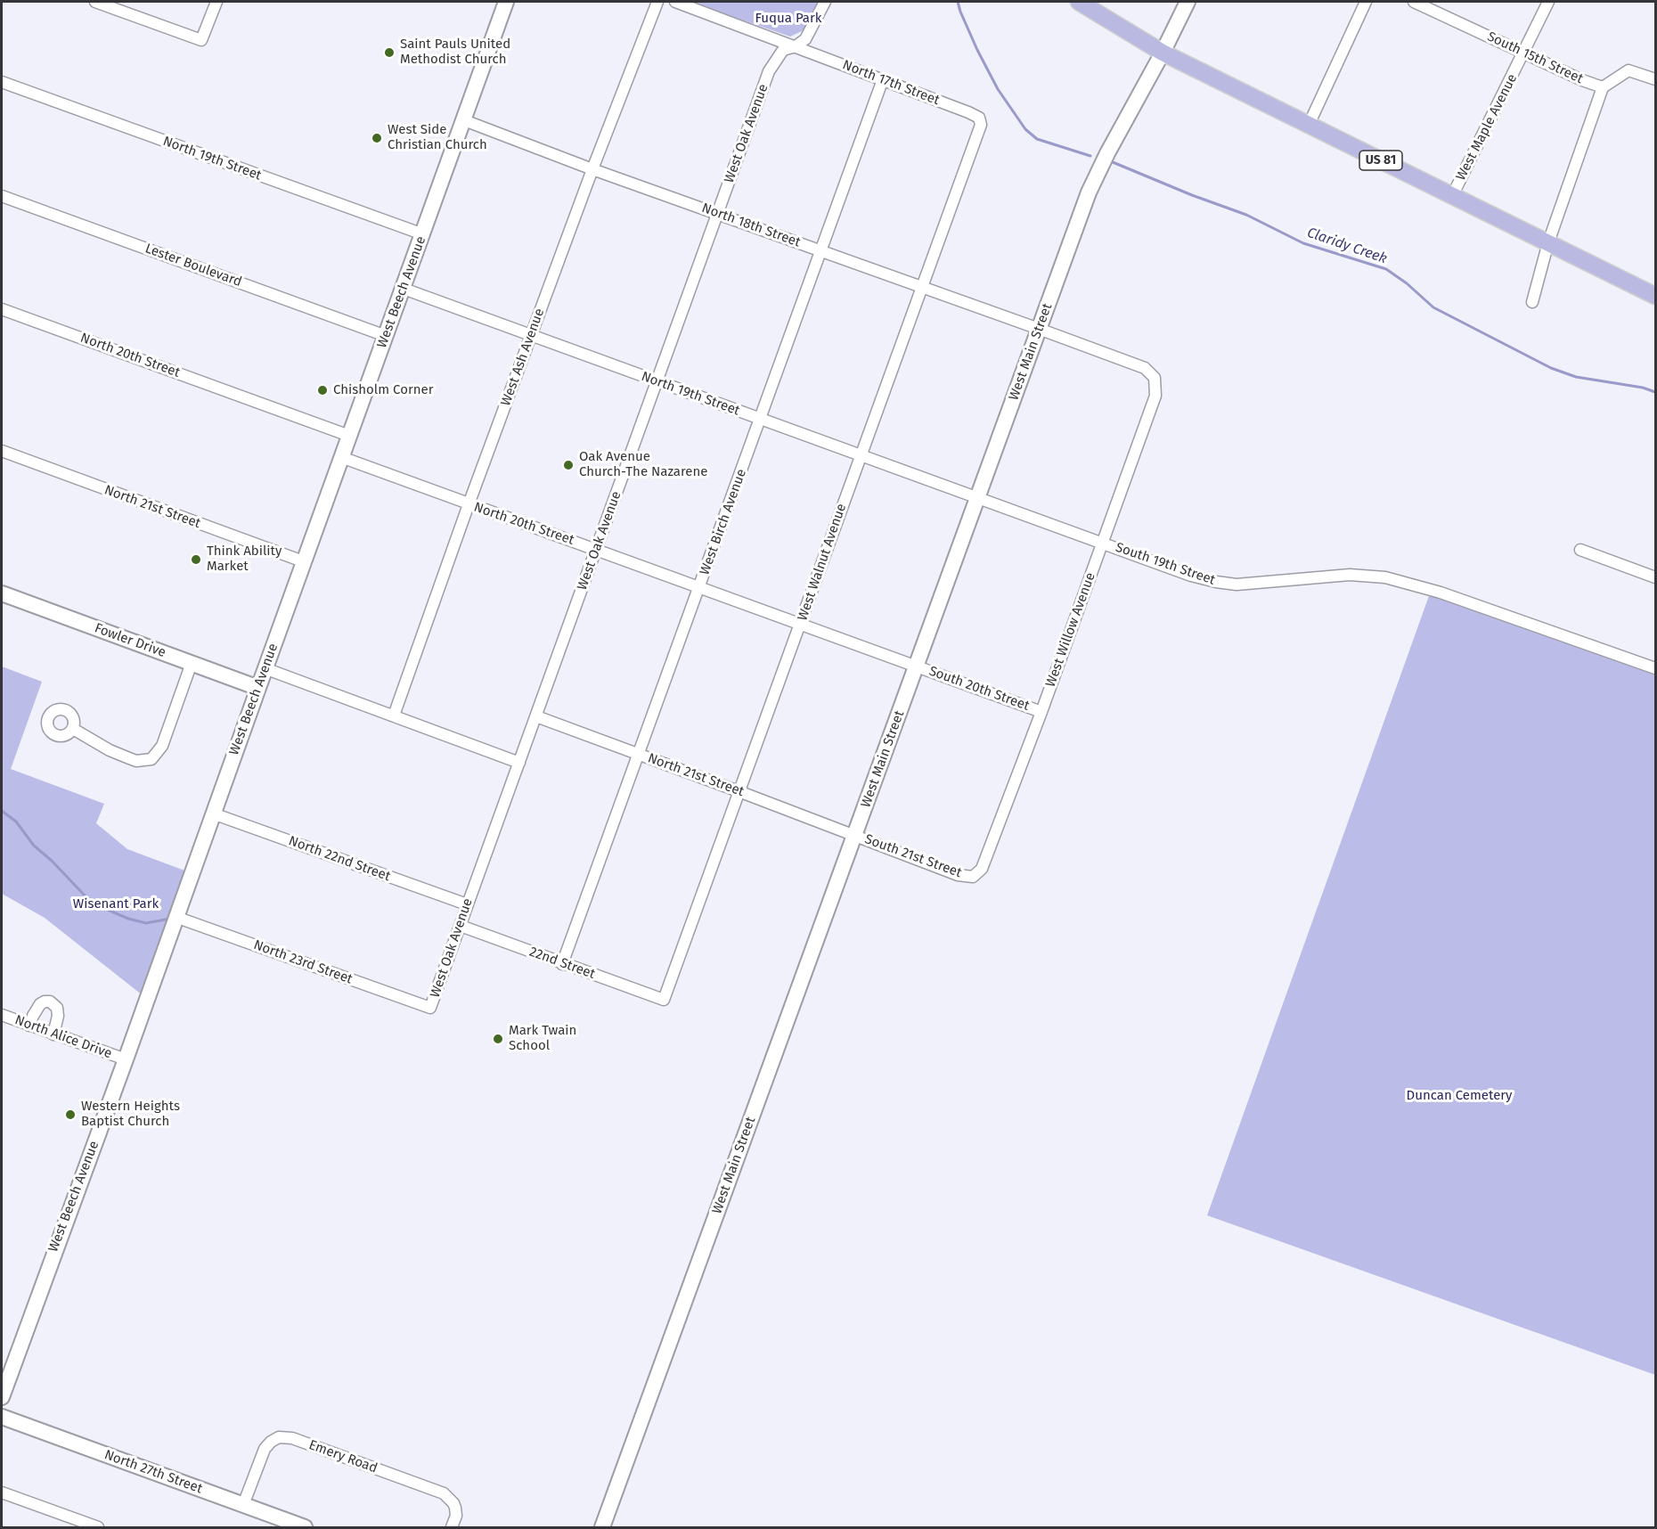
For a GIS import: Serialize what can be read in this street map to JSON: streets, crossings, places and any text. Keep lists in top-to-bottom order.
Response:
{
  "streets": {
    "main road": ["US 81"],
    "street": [
      "South 15th Street",
      "North 17th Street",
      "West Maple Avenue",
      "West Oak Avenue",
      "North 19th Street",
      "North 18th Street",
      "Lester Boulevard",
      "West Beech Avenue",
      "West Main Street",
      "North 20th Street",
      "West Ash Avenue",
      "North 21st Street",
      "West Birch Avenue",
      "West Walnut Avenue",
      "South 19th Street",
      "West Willow Avenue",
      "Fowler Drive",
      "South 20th Street",
      "South 21st Street",
      "North 22nd Street",
      "North 23rd Street",
      "22nd Street",
      "North Alice Drive",
      "Emery Road",
      "North 27th Street"
    ]
  },
  "crossings": [
    ["South 15th Street", "West Maple Avenue"],
    ["North 17th Street", "West Oak Avenue"],
    ["North 17th Street", "West Birch Avenue"],
    ["North 17th Street", "West Walnut Avenue"],
    ["West Maple Avenue", "US 81"],
    ["West Oak Avenue", "North 19th Street"],
    ["West Oak Avenue", "North 18th Street"],
    ["West Oak Avenue", "North 20th Street"],
    ["West Oak Avenue", "North 21st Street"],
    ["West Oak Avenue", "North 22nd Street"],
    ["West Oak Avenue", "North 23rd Street"],
    ["West Oak Avenue", "22nd Street"],
    ["North 19th Street", "West Beech Avenue"],
    ["North 19th Street", "West Main Street"],
    ["North 19th Street", "West Ash Avenue"],
    ["North 19th Street", "West Birch Avenue"],
    ["North 19th Street", "West Walnut Avenue"],
    ["North 19th Street", "South 19th Street"],
    ["US 81", "West Main Street"],
    ["North 18th Street", "West Beech Avenue"],
    ["North 18th Street", "West Main Street"],
    ["North 18th Street", "West Ash Avenue"],
    ["North 18th Street", "West Birch Avenue"],
    ["North 18th Street", "West Walnut Avenue"],
    ["North 18th Street", "West Willow Avenue"],
    ["Lester Boulevard", "West Beech Avenue"],
    ["West Beech Avenue", "North 20th Street"],
    ["West Beech Avenue", "North 21st Street"],
    ["West Beech Avenue", "Fowler Drive"],
    ["West Beech Avenue", "North 22nd Street"],
    ["West Beech Avenue", "North 23rd Street"],
    ["West Beech Avenue", "North Alice Drive"],
    ["West Main Street", "North 20th Street"],
    ["West Main Street", "North 21st Street"],
    ["West Main Street", "South 19th Street"],
    ["West Main Street", "South 20th Street"],
    ["West Main Street", "South 21st Street"],
    ["North 20th Street", "West Ash Avenue"],
    ["North 20th Street", "West Birch Avenue"],
    ["North 20th Street", "West Walnut Avenue"],
    ["North 20th Street", "South 20th Street"],
    ["North 21st Street", "West Birch Avenue"],
    ["North 21st Street", "West Walnut Avenue"],
    ["North 21st Street", "South 21st Street"],
    ["West Birch Avenue", "22nd Street"],
    ["West Walnut Avenue", "22nd Street"],
    ["South 19th Street", "West Willow Avenue"],
    ["West Willow Avenue", "South 20th Street"],
    ["West Willow Avenue", "South 21st Street"],
    ["Emery Road", "North 27th Street"]
  ],
  "water": ["Claridy Creek"],
  "parks": ["Fuqua Park", "Wisenant Park", "Duncan Cemetery"],
  "places": [
    "Saint Pauls United Methodist Church",
    "West Side Christian Church",
    "Chisholm Corner",
    "Oak Avenue Church-The Nazarene",
    "Think Ability Market",
    "Mark Twain School",
    "Western Heights Baptist Church"
  ]
}
